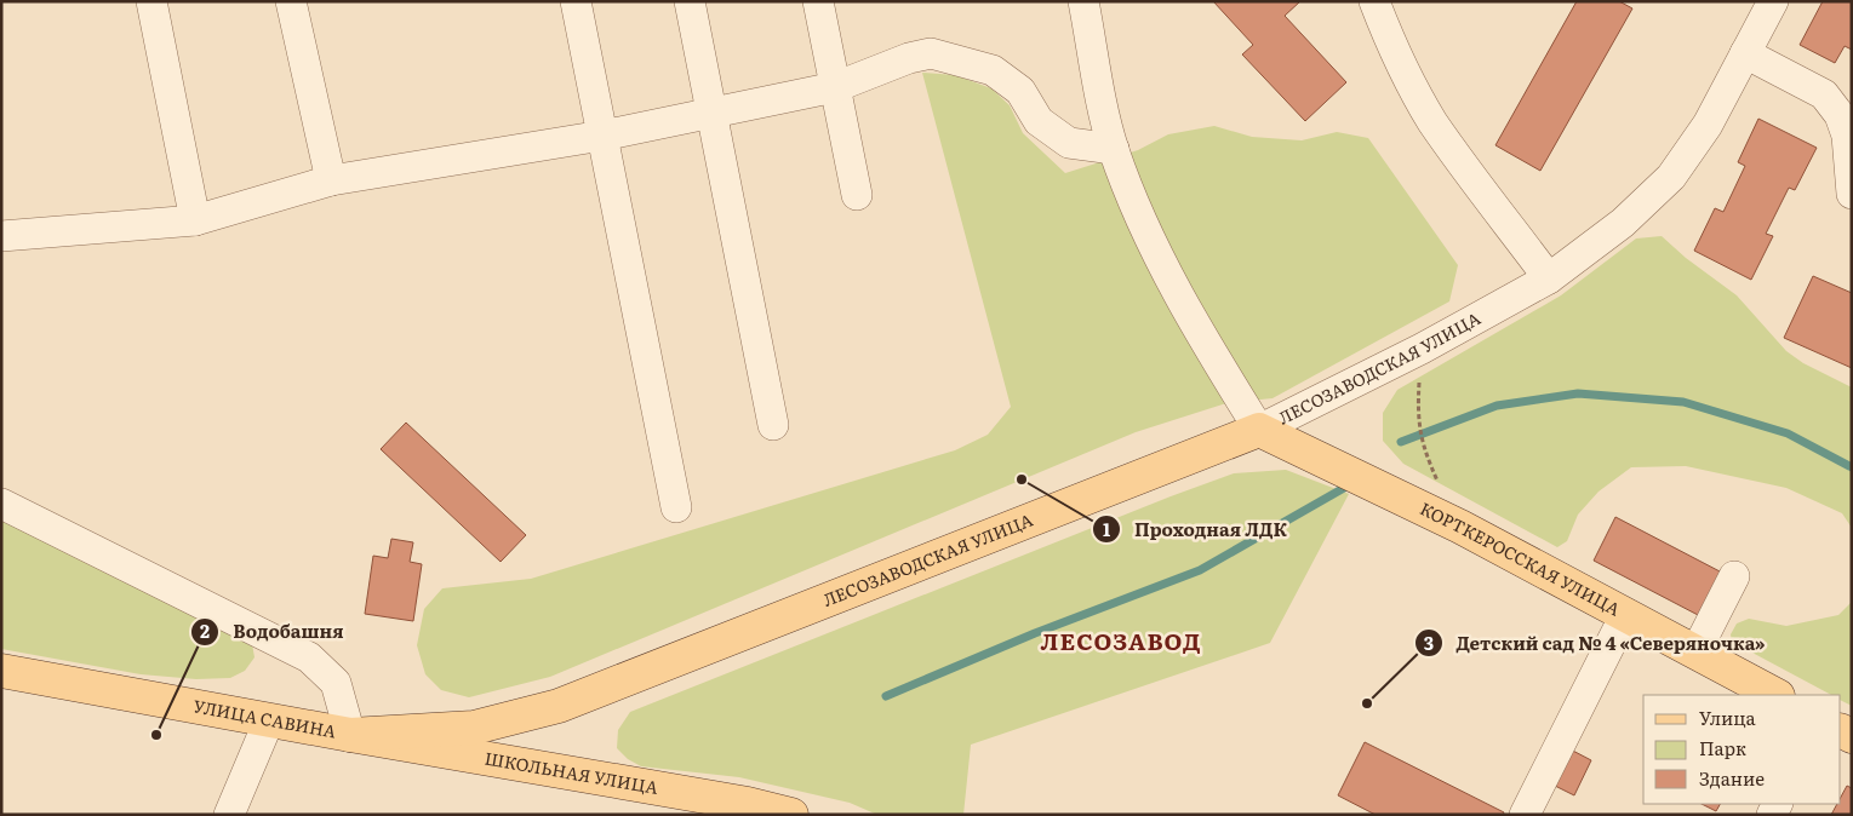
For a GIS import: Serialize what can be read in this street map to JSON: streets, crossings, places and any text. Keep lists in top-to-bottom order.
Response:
{
  "streets": {
    "main road": [
      "ЛЕСОЗАВОДСКАЯ УЛИЦА",
      "КОРТКЕРОССКАЯ УЛИЦА",
      "УЛИЦА САВИНА",
      "ШКОЛЬНАЯ УЛИЦА"
    ]
  },
  "crossings": [
    ["ЛЕСОЗАВОДСКАЯ УЛИЦА", "КОРТКЕРОССКАЯ УЛИЦА"],
    ["ЛЕСОЗАВОДСКАЯ УЛИЦА", "УЛИЦА САВИНА"],
    ["ЛЕСОЗАВОДСКАЯ УЛИЦА", "ШКОЛЬНАЯ УЛИЦА"],
    ["УЛИЦА САВИНА", "ШКОЛЬНАЯ УЛИЦА"]
  ],
  "districts": ["ЛЕСОЗАВОД"],
  "places": ["Проходная ЛДК", "Детский сад № 4 «Северяночка»", "Водобашня"],
  "legend": ["Улица", "Парк", "Здание"]
}
